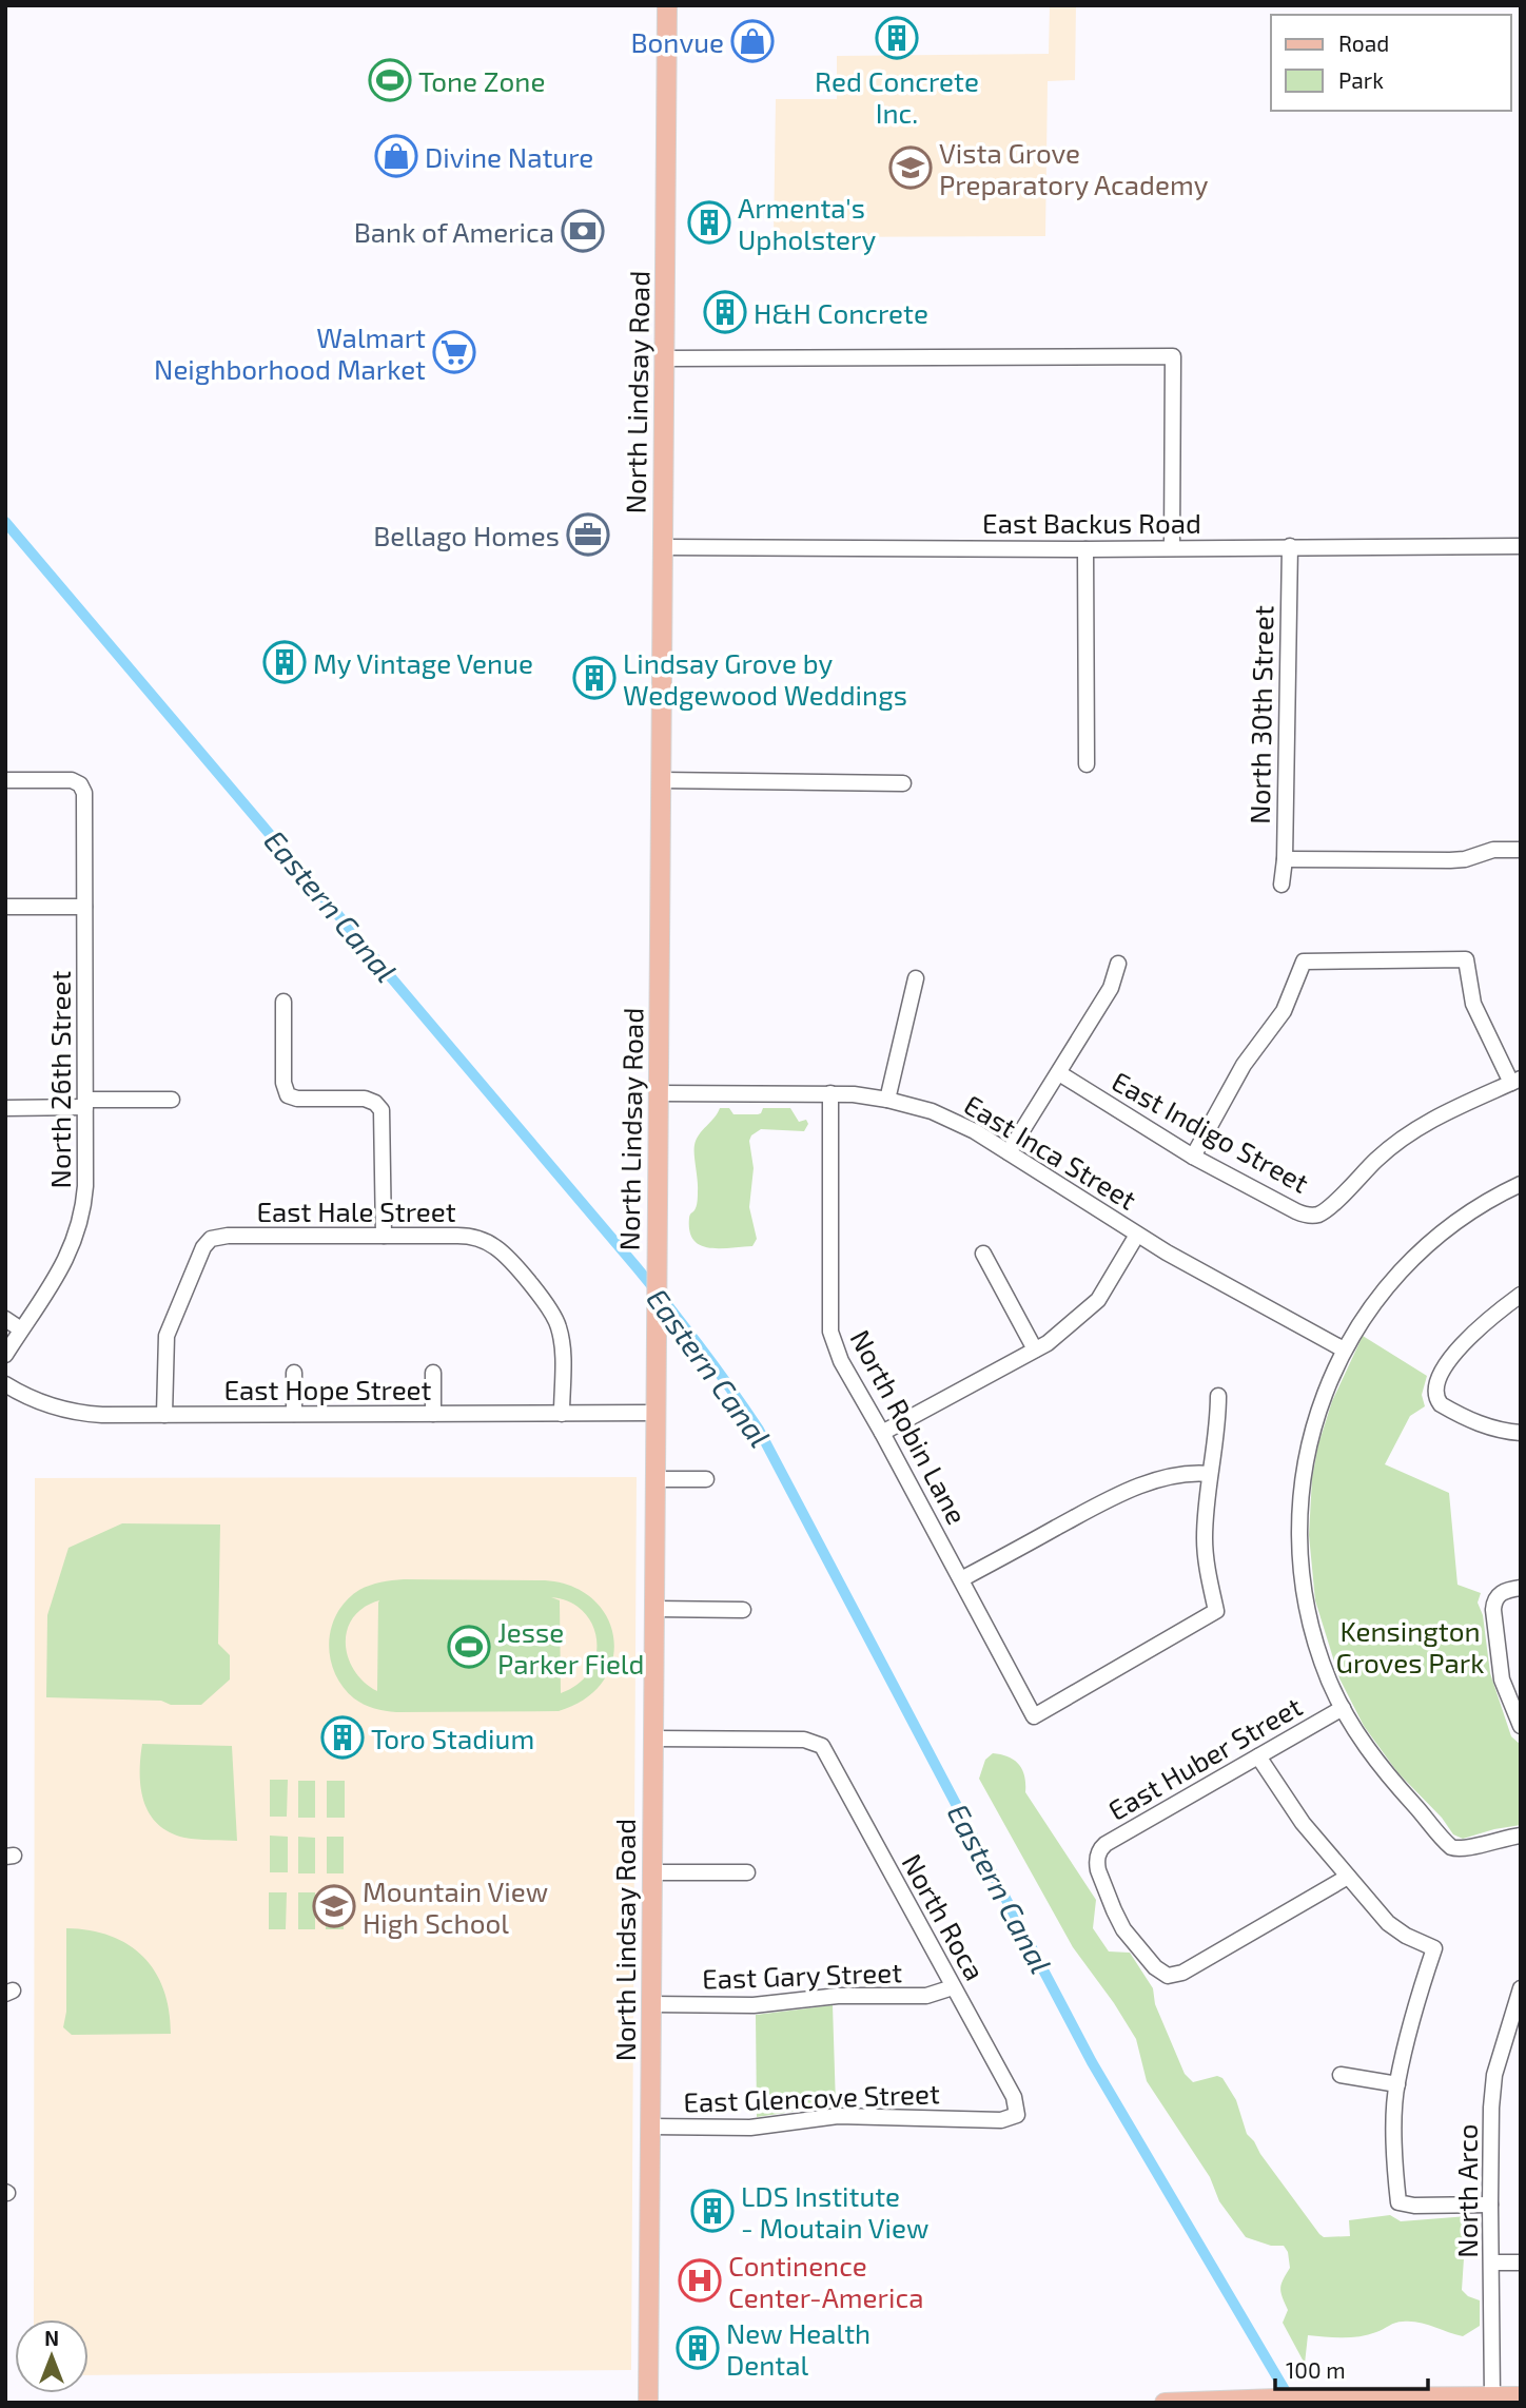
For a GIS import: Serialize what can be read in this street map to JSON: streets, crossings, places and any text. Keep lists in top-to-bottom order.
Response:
{
  "streets": {
    "main road": ["North Lindsay Road"],
    "street": [
      "East Backus Road",
      "North 30th Street",
      "North 26th Street",
      "East Indigo Street",
      "East Inca Street",
      "East Hale Street",
      "East Hope Street",
      "North Robin Lane",
      "East Huber Street",
      "North Roca",
      "East Gary Street",
      "East Glencove Street",
      "North Arco"
    ]
  },
  "crossings": [
    ["North Lindsay Road", "East Backus Road"],
    ["North Lindsay Road", "East Inca Street"],
    ["North Lindsay Road", "East Hope Street"],
    ["North Lindsay Road", "North Roca"],
    ["North Lindsay Road", "East Gary Street"],
    ["North Lindsay Road", "East Glencove Street"],
    ["East Backus Road", "North 30th Street"],
    ["East Inca Street", "North Robin Lane"],
    ["East Hale Street", "East Hope Street"],
    ["North Roca", "East Gary Street"],
    ["North Roca", "East Glencove Street"]
  ],
  "water": ["Eastern Canal"],
  "parks": ["Kensington Groves Park"],
  "places": {
    "building": [
      "Red Concrete Inc.",
      "Armenta's Upholstery",
      "H&H Concrete",
      "My Vintage Venue",
      "Lindsay Grove by Wedgewood Weddings",
      "Toro Stadium",
      "LDS Institute - Moutain View",
      "New Health Dental"
    ],
    "shop": ["Bonvue", "Divine Nature"],
    "sports": ["Tone Zone", "Jesse Parker Field"],
    "school or university": ["Vista Grove Preparatory Academy", "Mountain View High School"],
    "bank": ["Bank of America"],
    "supermarket": ["Walmart Neighborhood Market"],
    "office": ["Bellago Homes"],
    "hospital": ["Continence Center-America"]
  },
  "legend": ["Road", "Park"],
  "scale_bar": "100 m",
  "north": "top"
}
